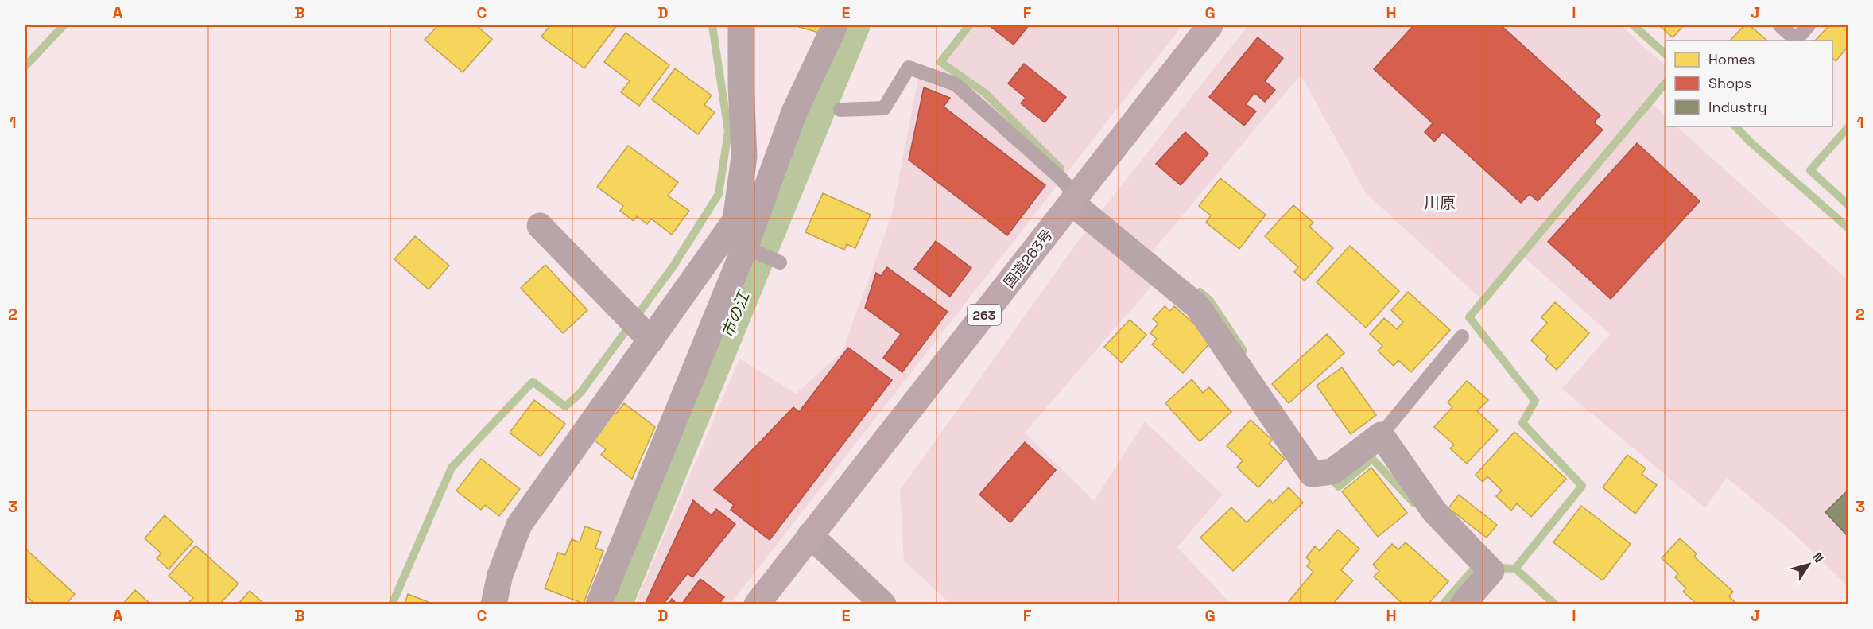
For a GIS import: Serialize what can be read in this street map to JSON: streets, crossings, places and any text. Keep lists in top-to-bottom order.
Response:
{
  "streets": {
    "highway": ["国道263号", "263"]
  },
  "districts": ["川原"],
  "water": ["市の江"],
  "legend": ["Homes", "Shops", "Industry"],
  "north": "top right",
  "grid": {
    "columns": [
      "A",
      "B",
      "C",
      "D",
      "E",
      "F",
      "G",
      "H",
      "I",
      "J"
    ],
    "rows": ["1", "2", "3"]
  }
}
